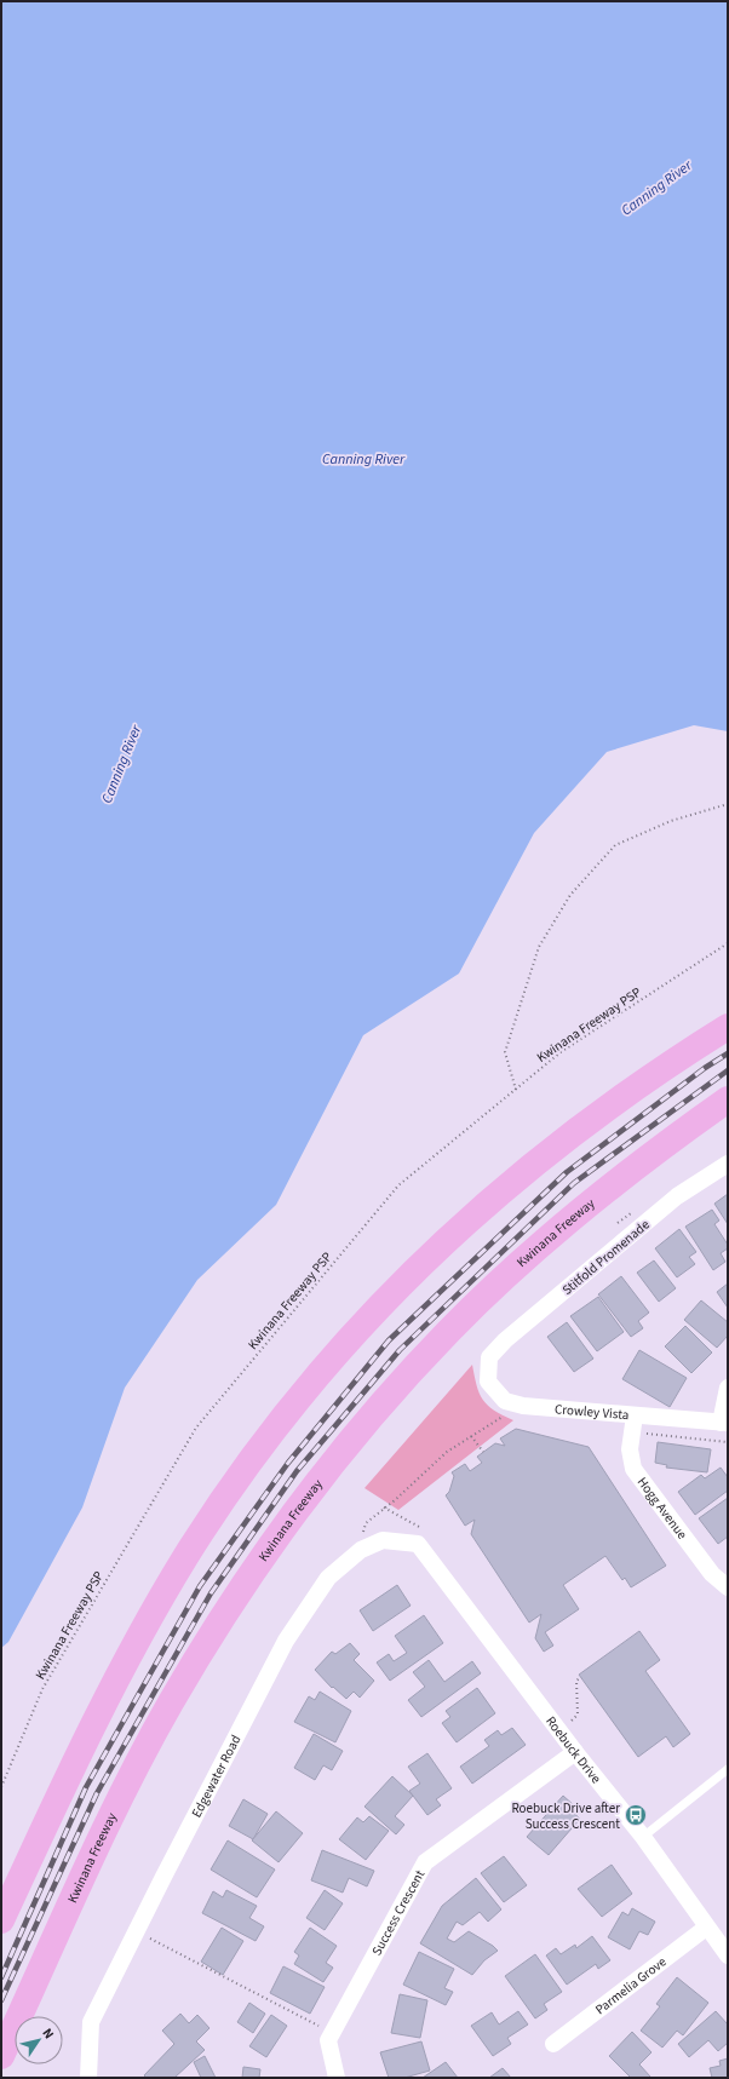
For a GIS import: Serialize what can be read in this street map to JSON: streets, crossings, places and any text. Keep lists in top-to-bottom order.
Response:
{
  "streets": {
    "highway": ["Kwinana Freeway"],
    "street": [
      "Stitfold Promenade",
      "Crowley Vista",
      "Hogg Avenue",
      "Roebuck Drive",
      "Edgewater Road",
      "Success Crescent",
      "Parmelia Grove"
    ],
    "path": ["Kwinana Freeway PSP"]
  },
  "crossings": [
    ["Stitfold Promenade", "Crowley Vista"],
    ["Crowley Vista", "Hogg Avenue"],
    ["Roebuck Drive", "Edgewater Road"],
    ["Roebuck Drive", "Success Crescent"],
    ["Roebuck Drive", "Parmelia Grove"]
  ],
  "water": ["Canning River"],
  "places": {
    "bus stop": ["Roebuck Drive after Success Crescent"]
  },
  "north": "top right"
}
